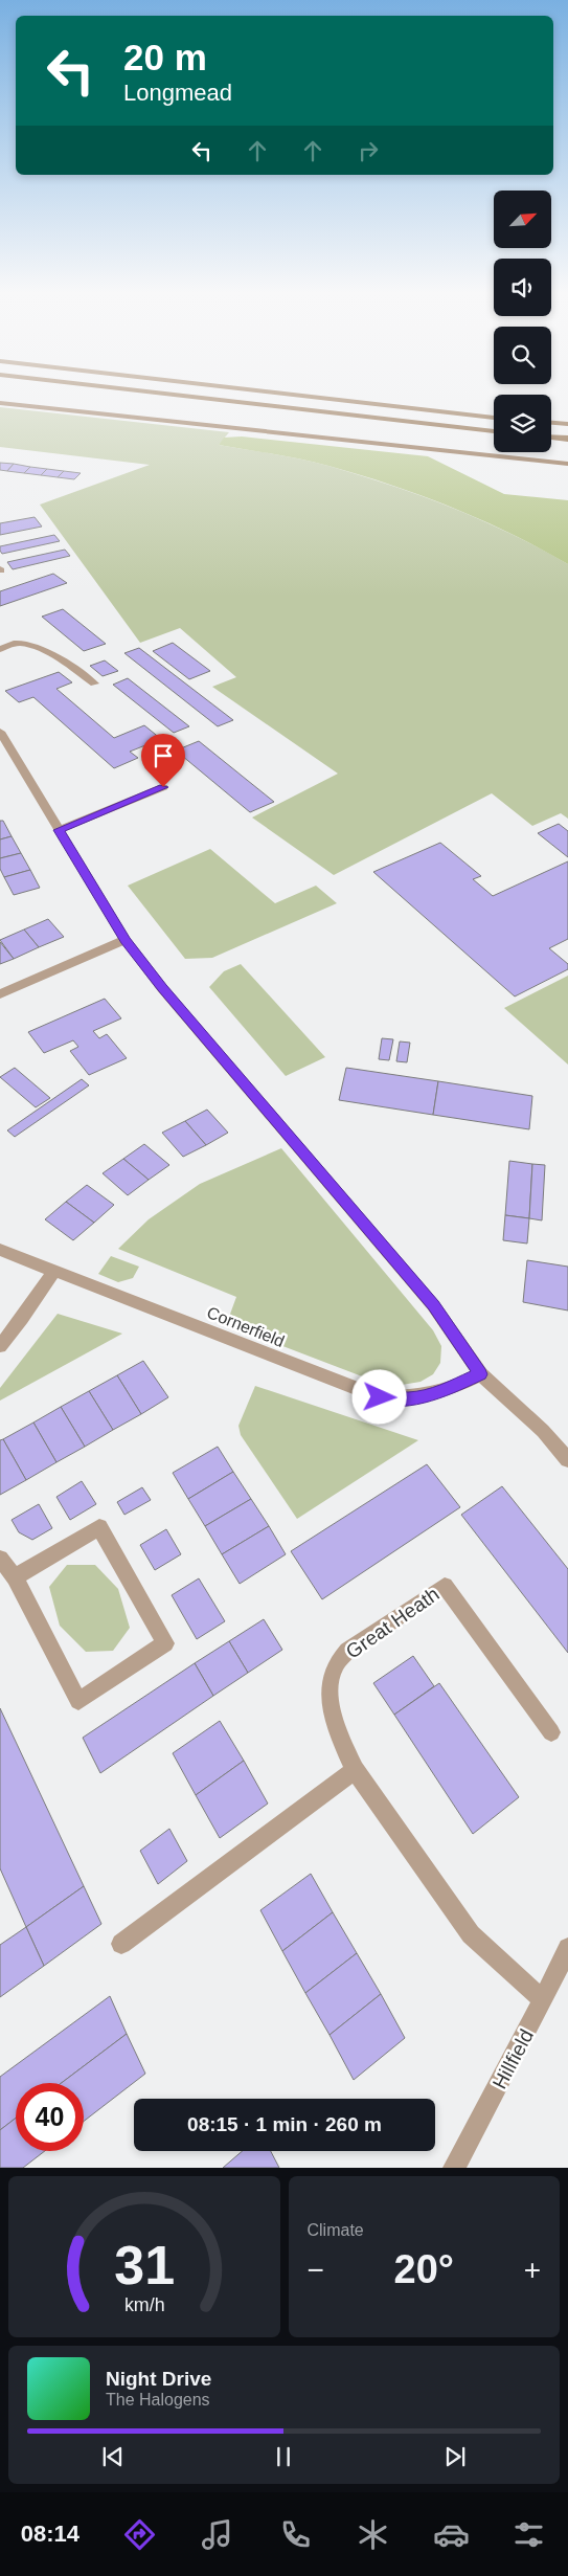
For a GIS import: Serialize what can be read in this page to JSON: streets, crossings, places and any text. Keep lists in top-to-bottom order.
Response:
{
  "streets": {
    "street": ["Cornerfield", "Great Heath", "Hillfield"]
  },
  "crossings": [
    ["Great Heath", "Hillfield"]
  ],
  "north": "top right",
  "page": {
    "turn": ["20 m", "Longmead"],
    "limit": "40",
    "trip": "08:15 · 1 min · 260 m",
    "tile": "Climate",
    "heat": ["−", "20°", "+"],
    "song": ["Night Drive", "The Halogens"],
    "tabs": "08:14",
    "gauge": ["31", "km/h"]
  }
}
